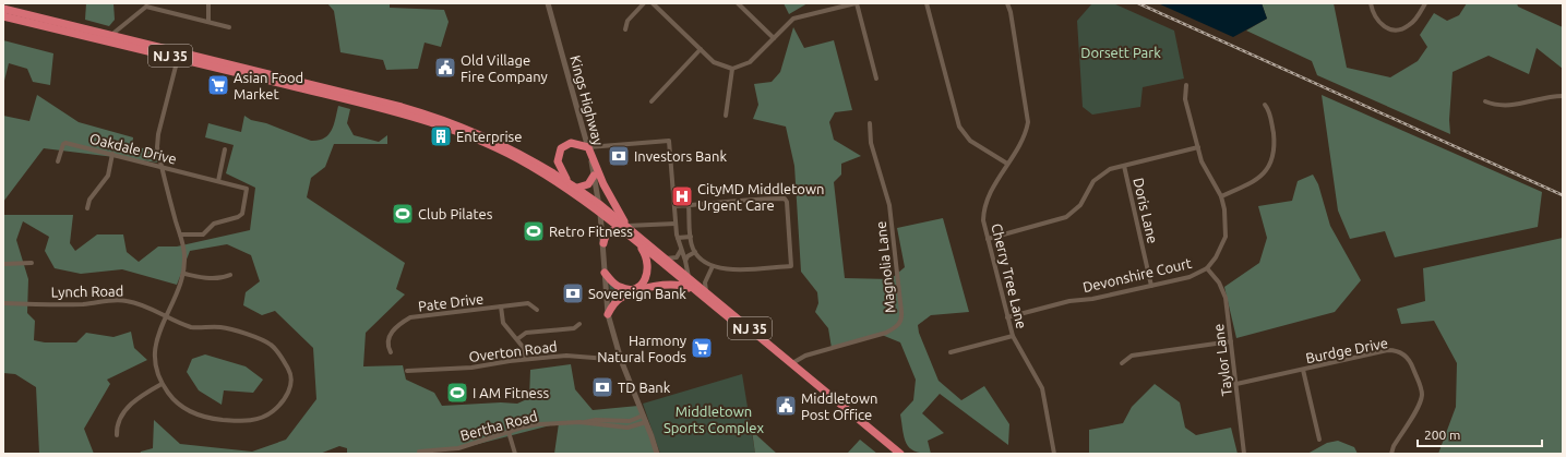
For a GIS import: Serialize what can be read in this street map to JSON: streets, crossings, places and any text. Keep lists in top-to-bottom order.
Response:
{
  "streets": {
    "highway": ["NJ 35"],
    "street": [
      "Kings Highway",
      "Oakdale Drive",
      "Doris Lane",
      "Magnolia Lane",
      "Devonshire Court",
      "Cherry Tree Lane",
      "Lynch Road",
      "Pate Drive",
      "Burdge Drive",
      "Overton Road",
      "Taylor Lane",
      "Bertha Road"
    ]
  },
  "crossings": [
    ["NJ 35", "Kings Highway"],
    ["NJ 35", "Magnolia Lane"],
    ["Doris Lane", "Devonshire Court"],
    ["Devonshire Court", "Cherry Tree Lane"],
    ["Devonshire Court", "Taylor Lane"],
    ["Burdge Drive", "Taylor Lane"]
  ],
  "parks": ["Dorsett Park", "Middletown Sports Complex"],
  "places": {
    "public building": ["Old Village Fire Company", "Middletown Post Office"],
    "supermarket": ["Asian Food Market", "Harmony Natural Foods"],
    "building": ["Enterprise"],
    "bank": ["Investors Bank", "Sovereign Bank", "TD Bank"],
    "hospital": ["CityMD Middletown Urgent Care"],
    "sports": ["Club Pilates", "Retro Fitness", "I AM Fitness"]
  },
  "scale_bar": "200 m"
}
